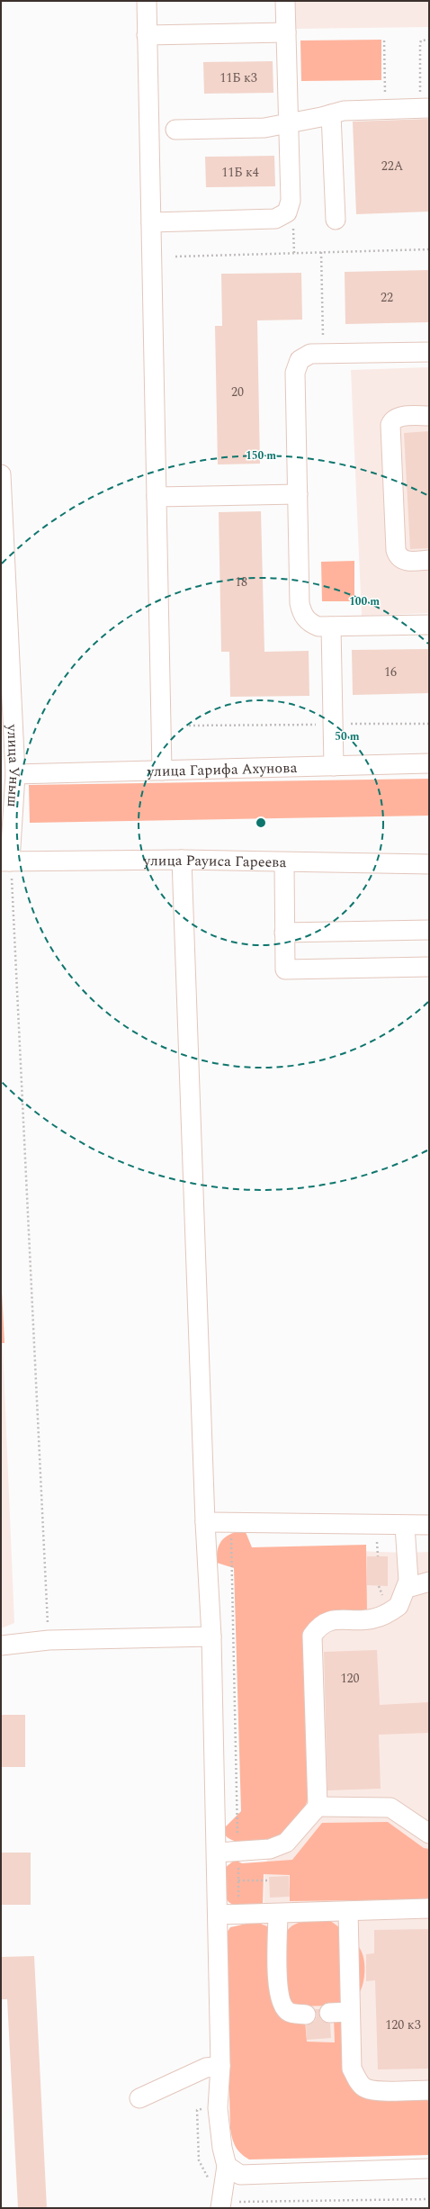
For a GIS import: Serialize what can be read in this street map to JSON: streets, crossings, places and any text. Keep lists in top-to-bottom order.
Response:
{
  "streets": {
    "street": ["улица Уныш", "улица Гарифа Ахунова", "улица Рауиса Гареева"]
  },
  "crossings": [
    ["улица Уныш", "улица Гарифа Ахунова"],
    ["улица Уныш", "улица Рауиса Гареева"]
  ],
  "house_numbers": [
    "11Б к3",
    "22А",
    "11Б к4",
    "22",
    "20",
    "18",
    "16",
    "120",
    "120 к3"
  ],
  "rings": ["150 m", "100 m", "50 m"]
}
